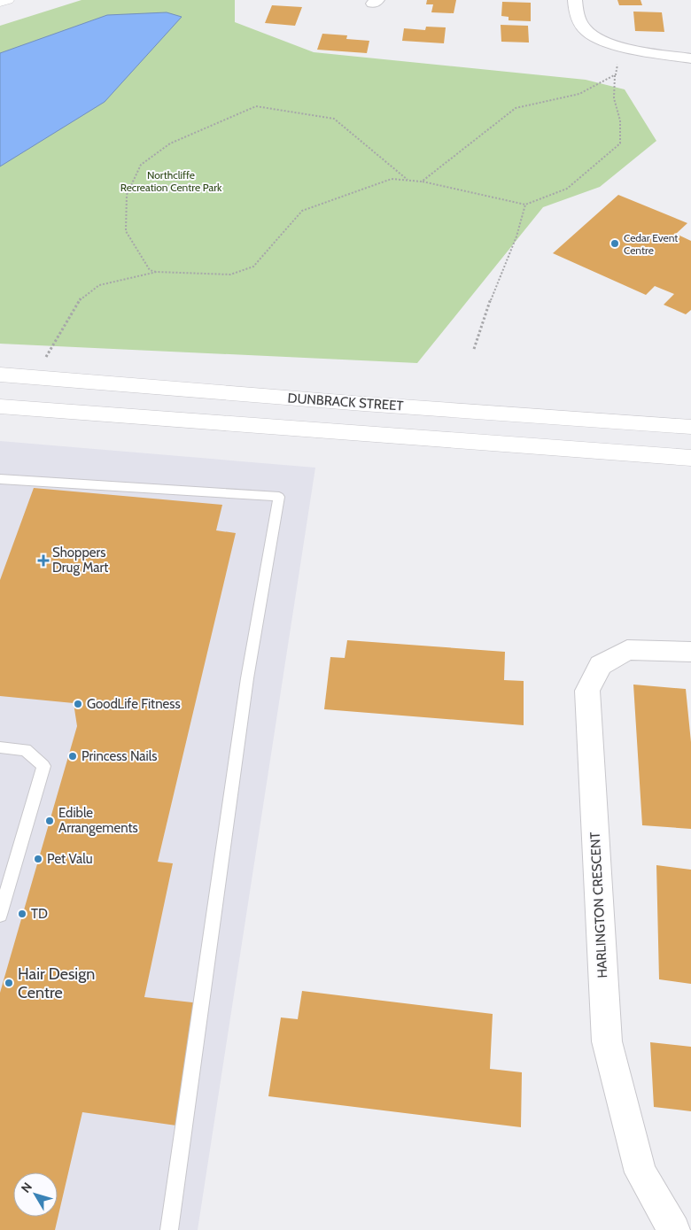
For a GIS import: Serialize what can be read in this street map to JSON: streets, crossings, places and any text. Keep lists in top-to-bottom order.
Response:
{
  "streets": {
    "main road": ["DUNBRACK STREET"],
    "street": ["HARLINGTON CRESCENT"]
  },
  "parks": ["Northcliffe Recreation Centre Park"],
  "places": {
    "other": [
      "Cedar Event Centre",
      "GoodLife Fitness",
      "Princess Nails",
      "Edible Arrangements",
      "Pet Valu",
      "TD",
      "Hair Design Centre"
    ],
    "health": ["Shoppers Drug Mart"]
  },
  "north": "top left"
}
